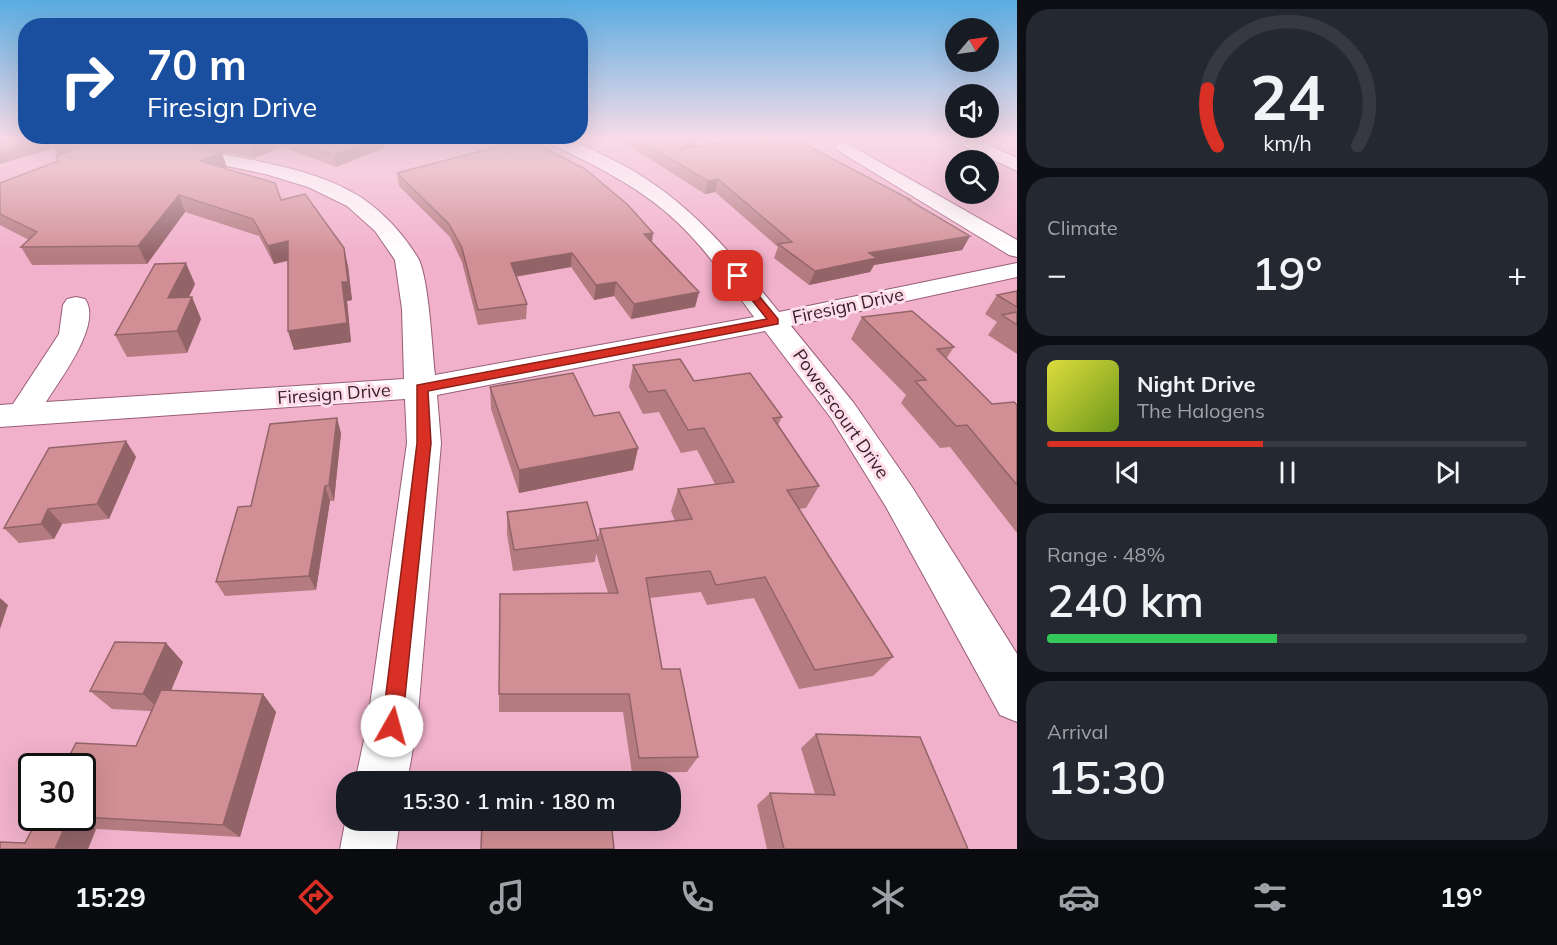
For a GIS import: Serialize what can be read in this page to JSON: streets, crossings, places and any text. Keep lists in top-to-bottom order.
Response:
{
  "streets": {
    "street": ["Firesign Drive", "Powerscourt Drive"]
  },
  "crossings": [
    ["Firesign Drive", "Powerscourt Drive"]
  ],
  "north": "top right",
  "page": {
    "turn": ["70 m", "Firesign Drive"],
    "tile": [
      "Climate",
      ["Range · 48%", "240 km"],
      ["Arrival", "15:30"]
    ],
    "heat": ["−", "19°", "+"],
    "song": ["Night Drive", "The Halogens"],
    "limit": "30",
    "trip": "15:30 · 1 min · 180 m",
    "tabs": ["15:29", "19°"],
    "gauge": ["24", "km/h"]
  }
}
